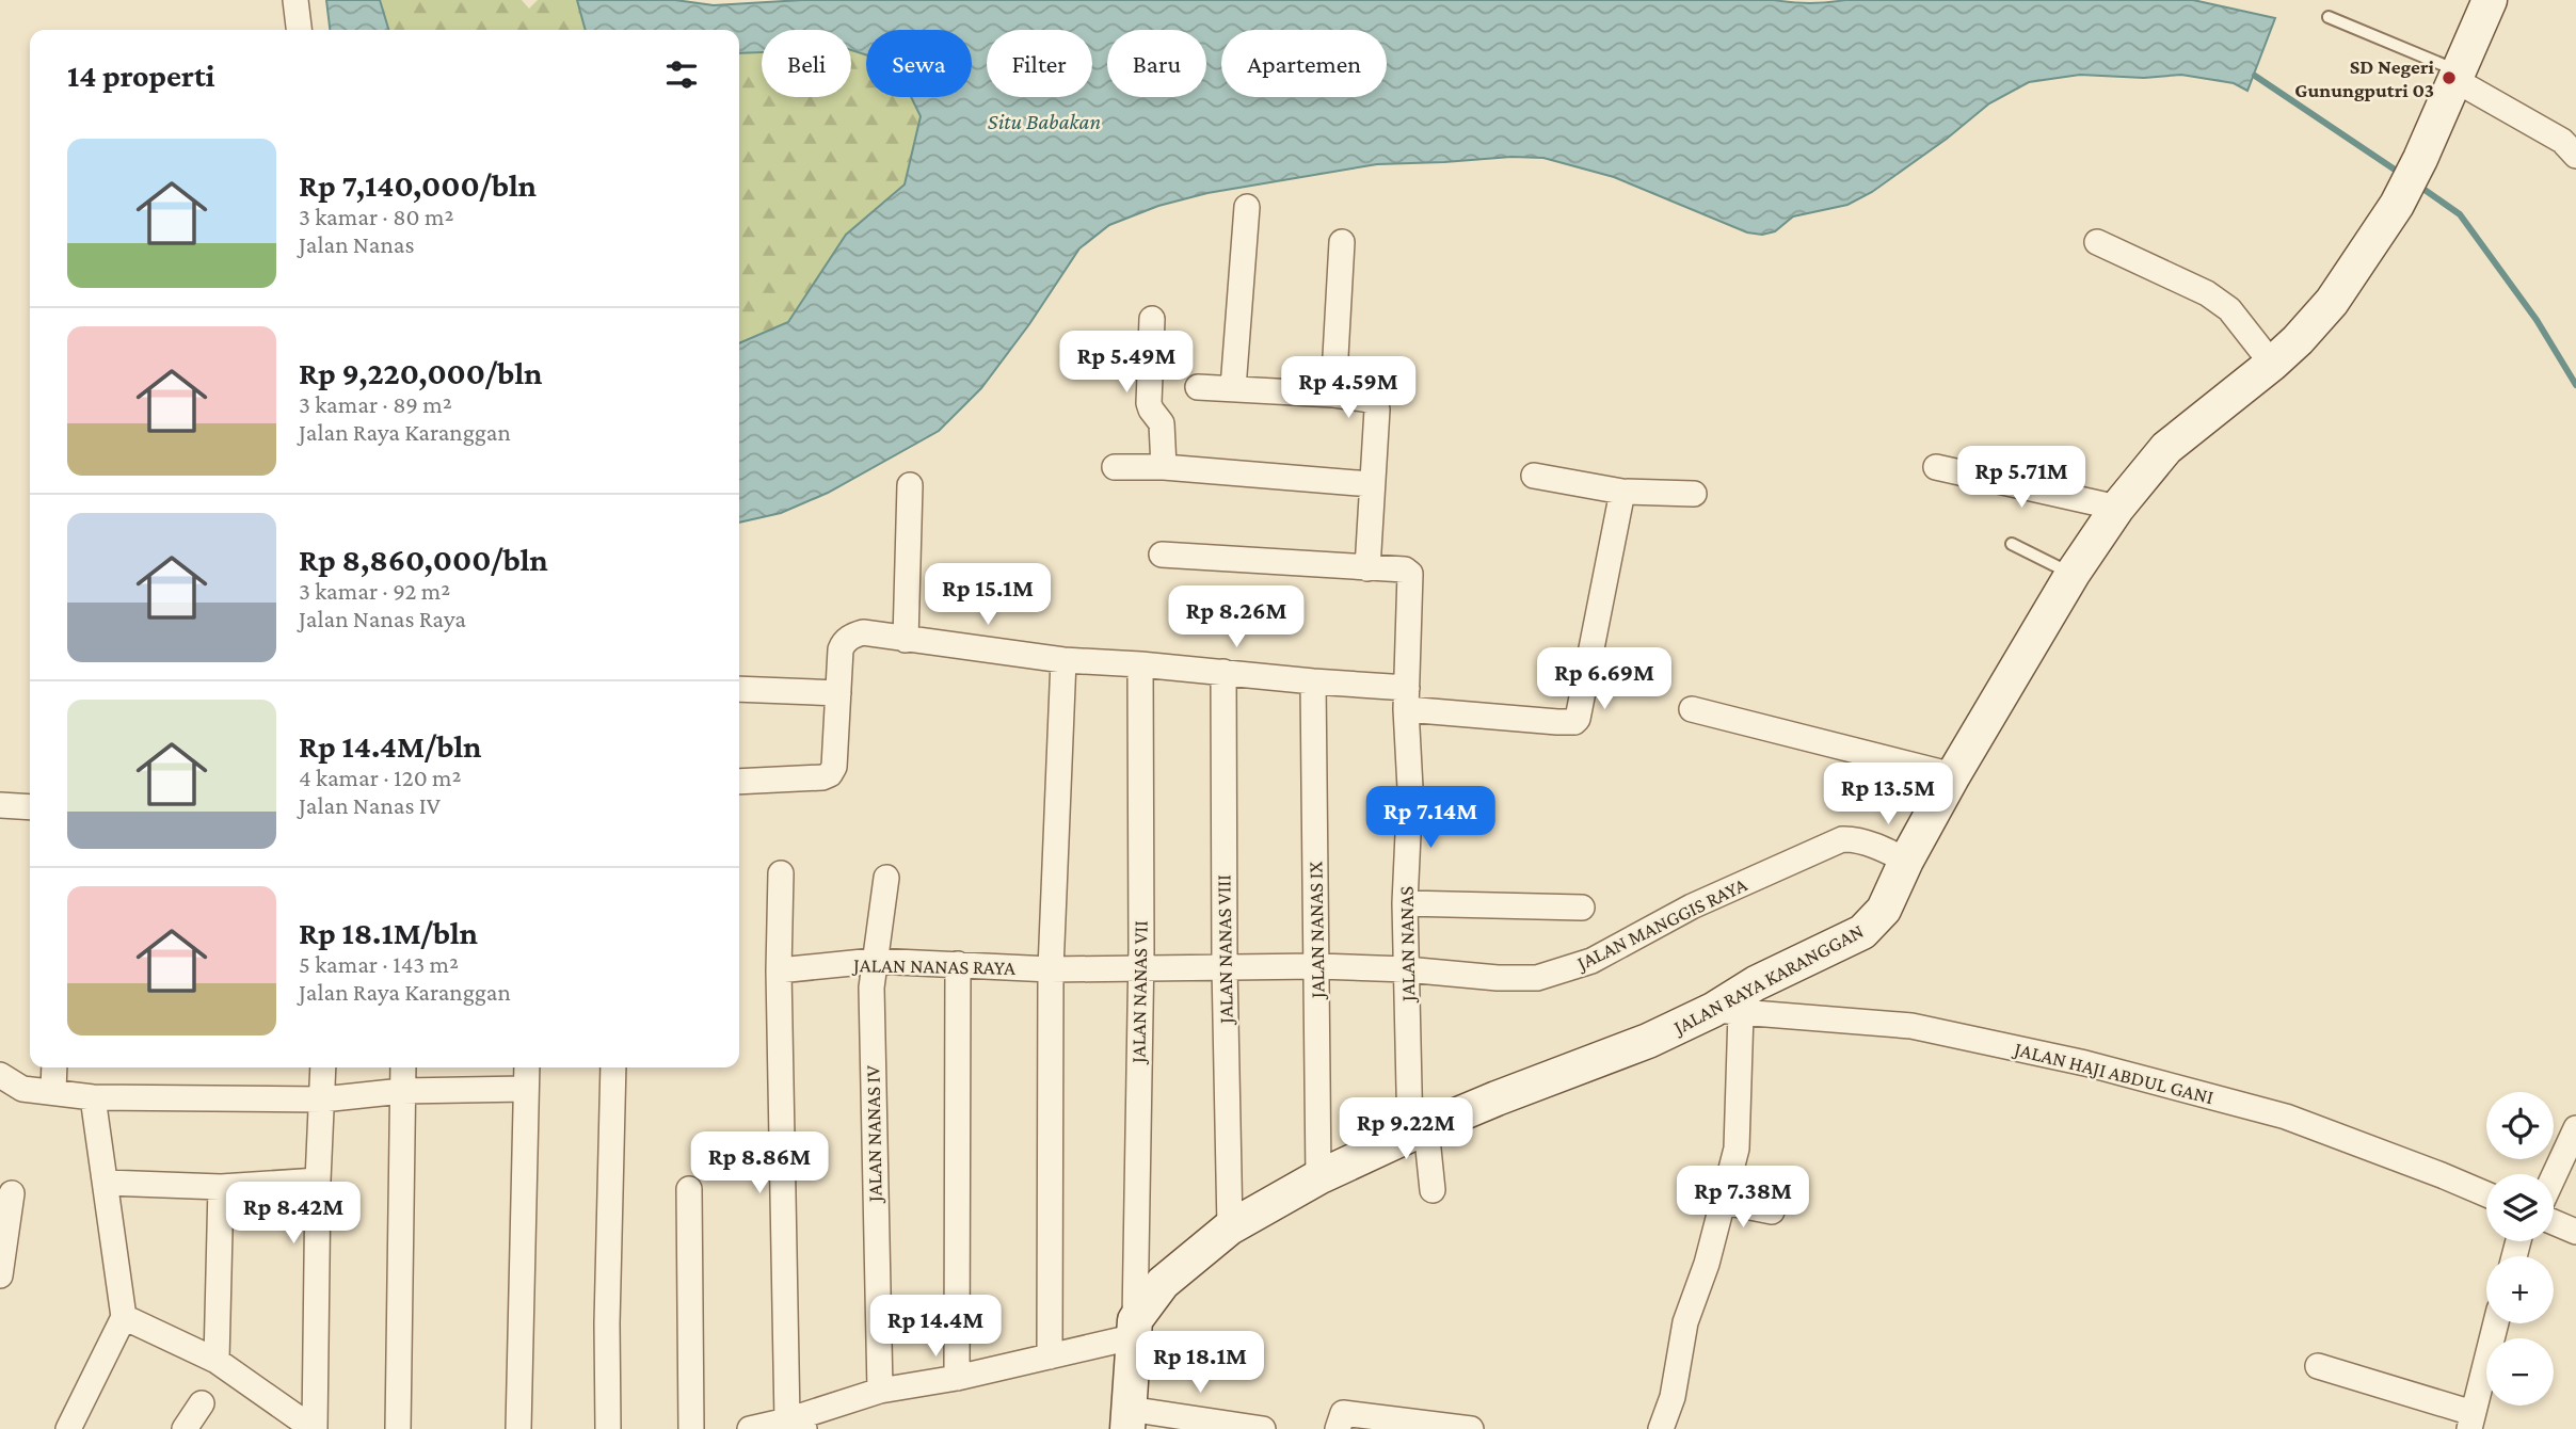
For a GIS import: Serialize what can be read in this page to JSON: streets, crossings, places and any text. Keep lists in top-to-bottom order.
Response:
{
  "streets": {
    "street": [
      "JALAN MANGGIS RAYA",
      "JALAN NANAS IX",
      "JALAN NANAS",
      "JALAN NANAS VIII",
      "JALAN NANAS RAYA",
      "JALAN RAYA KARANGGAN",
      "JALAN NANAS VII",
      "JALAN HAJI ABDUL GANI",
      "JALAN NANAS IV"
    ]
  },
  "crossings": [
    ["JALAN MANGGIS RAYA", "JALAN NANAS"],
    ["JALAN MANGGIS RAYA", "JALAN NANAS RAYA"],
    ["JALAN MANGGIS RAYA", "JALAN RAYA KARANGGAN"],
    ["JALAN NANAS IX", "JALAN NANAS RAYA"],
    ["JALAN NANAS IX", "JALAN RAYA KARANGGAN"],
    ["JALAN NANAS", "JALAN NANAS RAYA"],
    ["JALAN NANAS", "JALAN RAYA KARANGGAN"],
    ["JALAN NANAS VIII", "JALAN NANAS RAYA"],
    ["JALAN NANAS VIII", "JALAN RAYA KARANGGAN"],
    ["JALAN NANAS RAYA", "JALAN NANAS VII"],
    ["JALAN NANAS RAYA", "JALAN NANAS IV"],
    ["JALAN RAYA KARANGGAN", "JALAN NANAS VII"],
    ["JALAN RAYA KARANGGAN", "JALAN HAJI ABDUL GANI"]
  ],
  "water": ["Situ Babakan"],
  "places": ["SD Negeri Gunungputri 03"],
  "page": {
    "chip": [
      "Beli",
      "Sewa",
      "Filter",
      "Baru",
      "Apartemen"
    ],
    "heading": "14 properti",
    "list": [
      {
        "name": "Rp 7,140,000/bln",
        "note": "3 kamar · 80 m² · Jalan Nanas"
      },
      {
        "name": "Rp 9,220,000/bln",
        "note": "3 kamar · 89 m² · Jalan Raya Karanggan"
      },
      {
        "name": "Rp 8,860,000/bln",
        "note": "3 kamar · 92 m² · Jalan Nanas Raya"
      },
      {
        "name": "Rp 14.4M/bln",
        "note": "4 kamar · 120 m² · Jalan Nanas IV"
      },
      {
        "name": "Rp 18.1M/bln",
        "note": "5 kamar · 143 m² · Jalan Raya Karanggan"
      }
    ],
    "price": [
      "Rp 5.49M",
      "Rp 4.59M",
      "Rp 5.71M",
      "Rp 15.1M",
      "Rp 8.26M",
      "Rp 6.69M",
      "Rp 13.5M",
      "Rp 7.14M",
      "Rp 9.22M",
      "Rp 8.86M",
      "Rp 7.38M",
      "Rp 8.42M",
      "Rp 14.4M",
      "Rp 18.1M"
    ],
    "map_buttons": ["+", "−"]
  }
}
